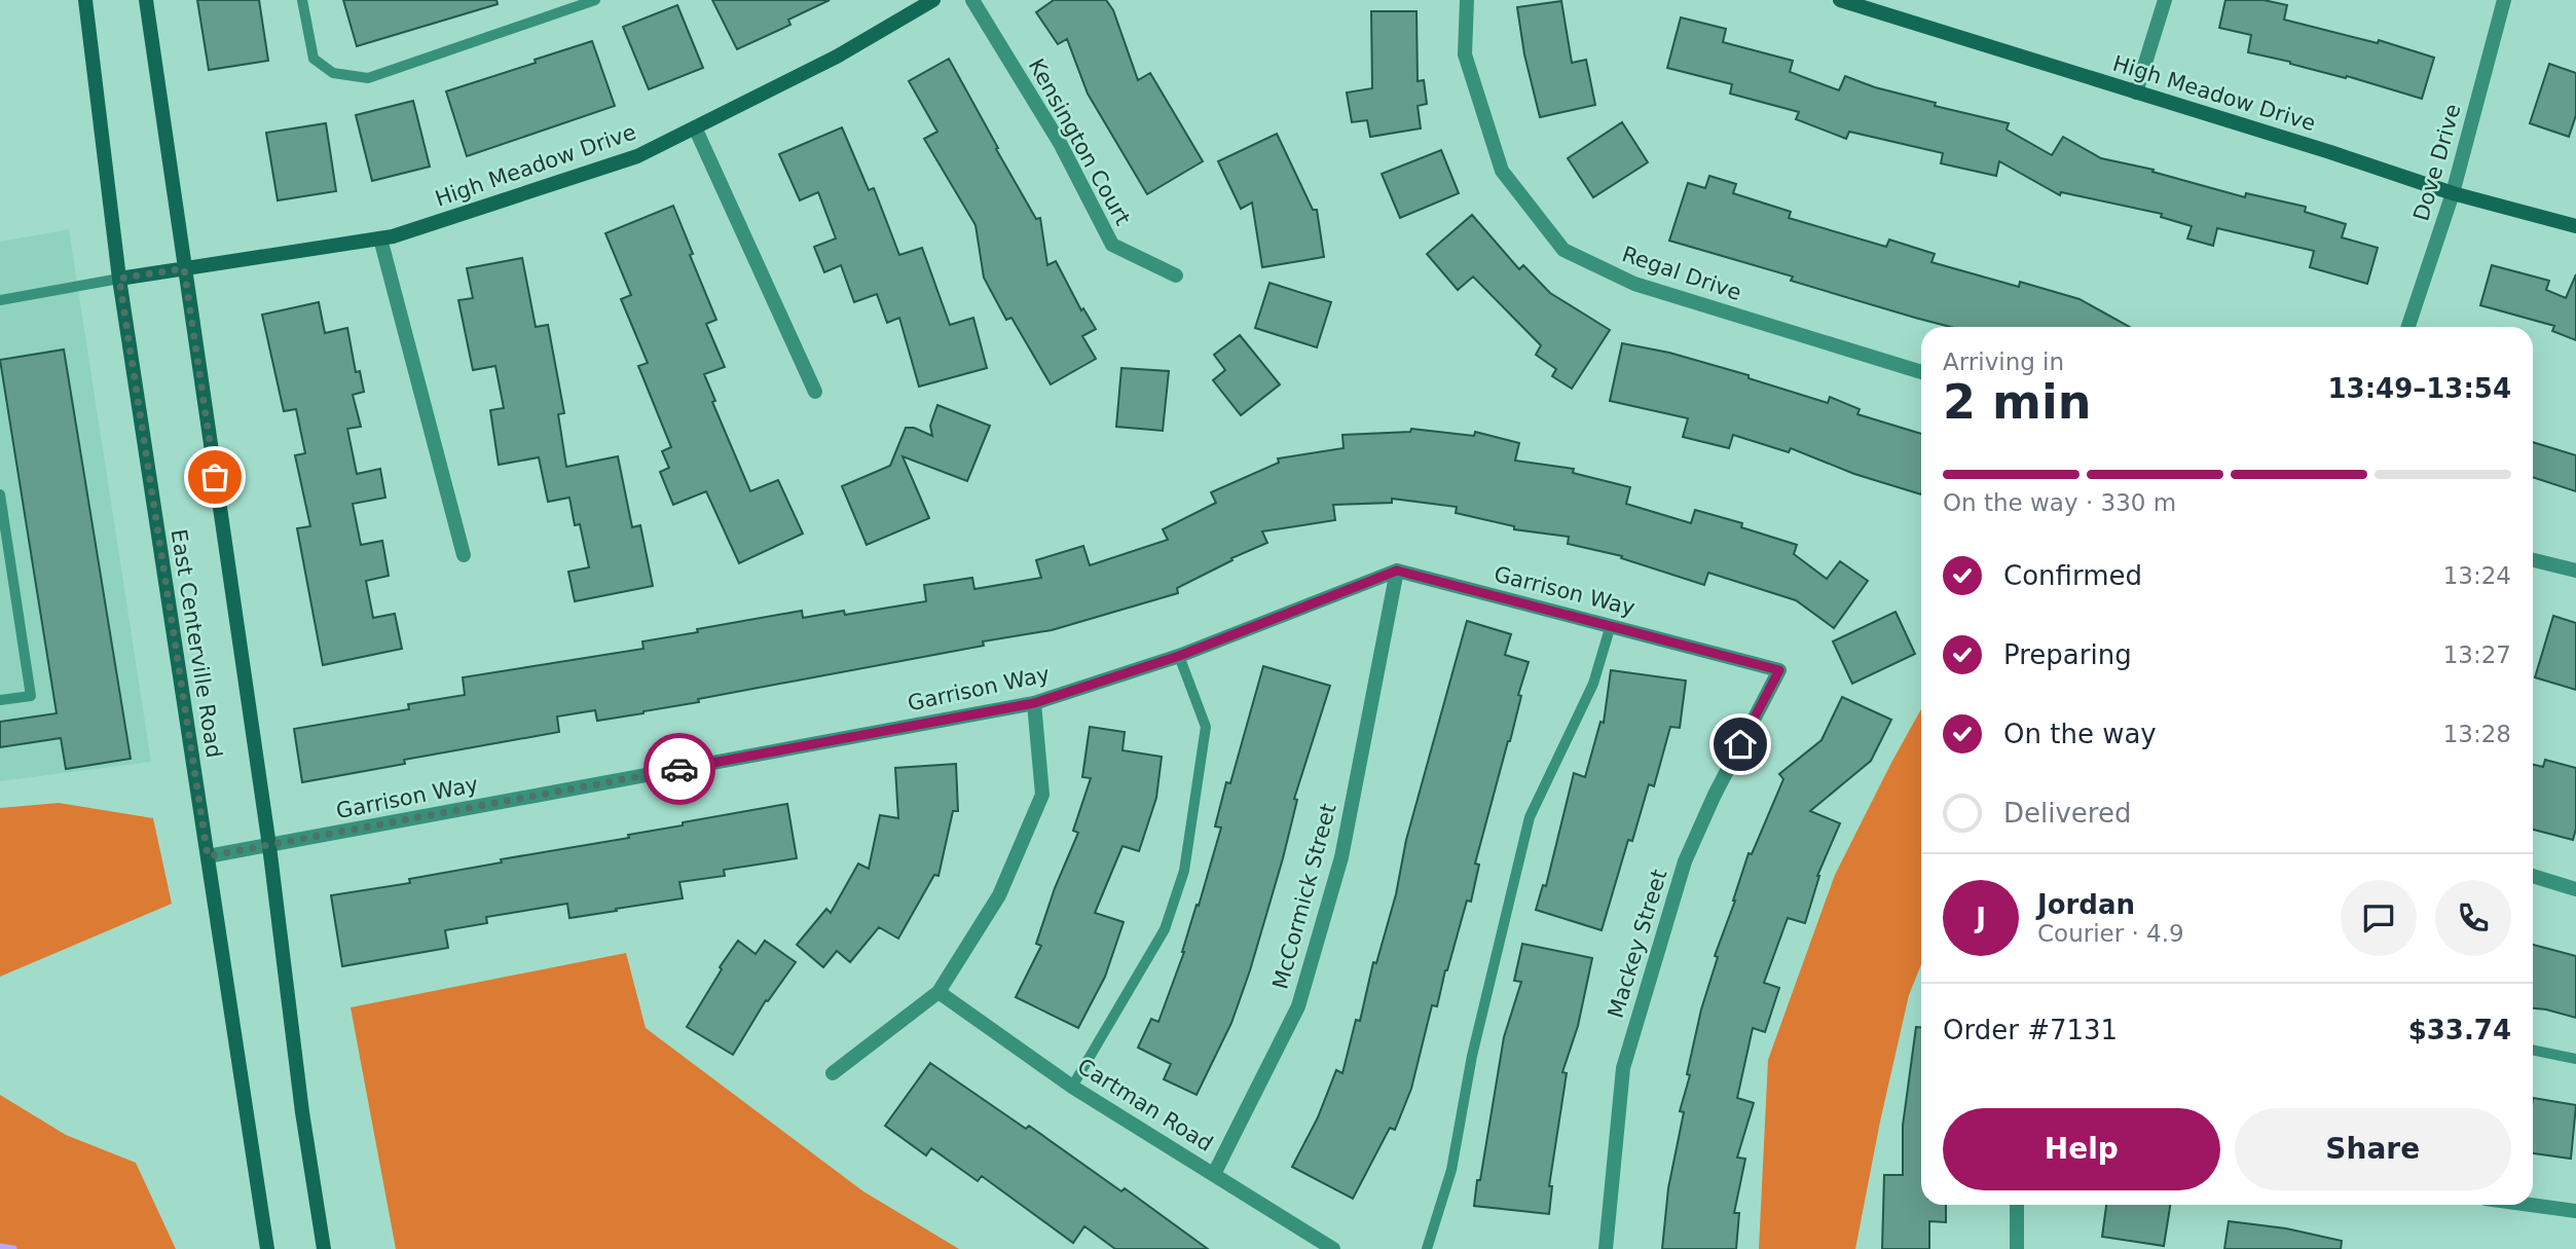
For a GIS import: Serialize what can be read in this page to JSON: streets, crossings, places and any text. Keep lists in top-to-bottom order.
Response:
{
  "streets": {
    "main road": ["High Meadow Drive", "East Centerville Road"],
    "street": [
      "Kensington Court",
      "Dove Drive",
      "Regal Drive",
      "Garrison Way",
      "McCormick Street",
      "Mackey Street",
      "Cartman Road"
    ]
  },
  "crossings": [
    ["High Meadow Drive", "Dove Drive"],
    ["High Meadow Drive", "East Centerville Road"],
    ["Garrison Way", "East Centerville Road"],
    ["Garrison Way", "McCormick Street"],
    ["Garrison Way", "Mackey Street"],
    ["McCormick Street", "Cartman Road"]
  ],
  "page": {
    "heading": ["2 min", "Arriving in", "13:49–13:54"],
    "panel": [
      "Jordan",
      "Courier · 4.9",
      "Order #7131",
      "$33.74"
    ],
    "bar": "On the way · 330 m",
    "list": [
      ["Confirmed", "13:24"],
      ["Preparing", "13:27"],
      ["On the way", "13:28"],
      "Delivered"
    ],
    "round": "J",
    "buttons": ["Help", "Share"]
  }
}
